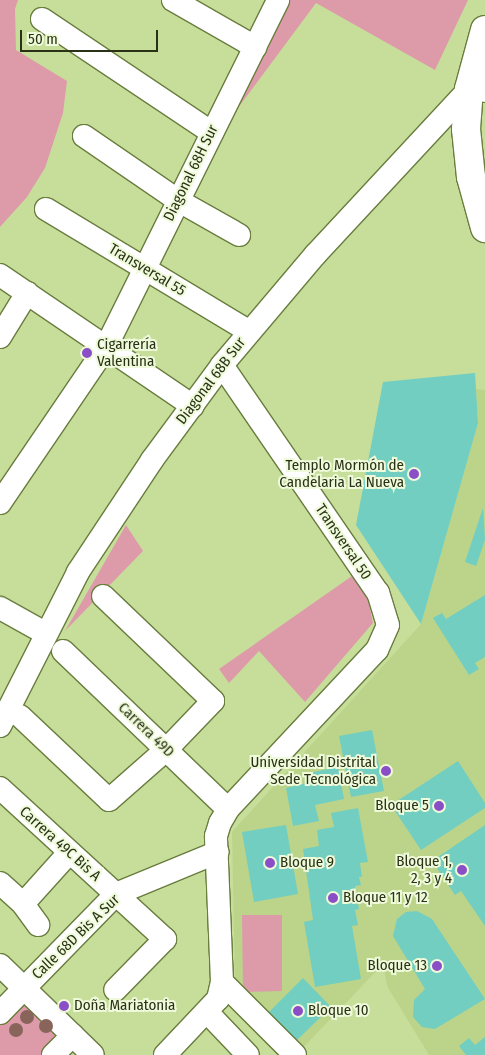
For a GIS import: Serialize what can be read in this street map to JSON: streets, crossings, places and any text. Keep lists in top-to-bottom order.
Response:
{
  "streets": {
    "street": [
      "Diagonal 68H Sur",
      "Transversal 55",
      "Diagonal 68B Sur",
      "Transversal 50",
      "Carrera 49D",
      "Carrera 49C Bis A",
      "Calle 68D Bis A Sur"
    ]
  },
  "crossings": [
    ["Diagonal 68H Sur", "Transversal 55"],
    ["Transversal 55", "Diagonal 68B Sur"],
    ["Diagonal 68B Sur", "Transversal 50"],
    ["Transversal 50", "Carrera 49D"],
    ["Carrera 49C Bis A", "Calle 68D Bis A Sur"]
  ],
  "places": [
    "Cigarrería Valentina",
    "Templo Mormón de Candelaria La Nueva",
    "Universidad Distrital Sede Tecnológica",
    "Bloque 5",
    "Bloque 9",
    "Bloque 1, 2, 3 y 4",
    "Bloque 11 y 12",
    "Bloque 13",
    "Doña Mariatonia",
    "Bloque 10"
  ],
  "scale_bar": "50 m"
}
